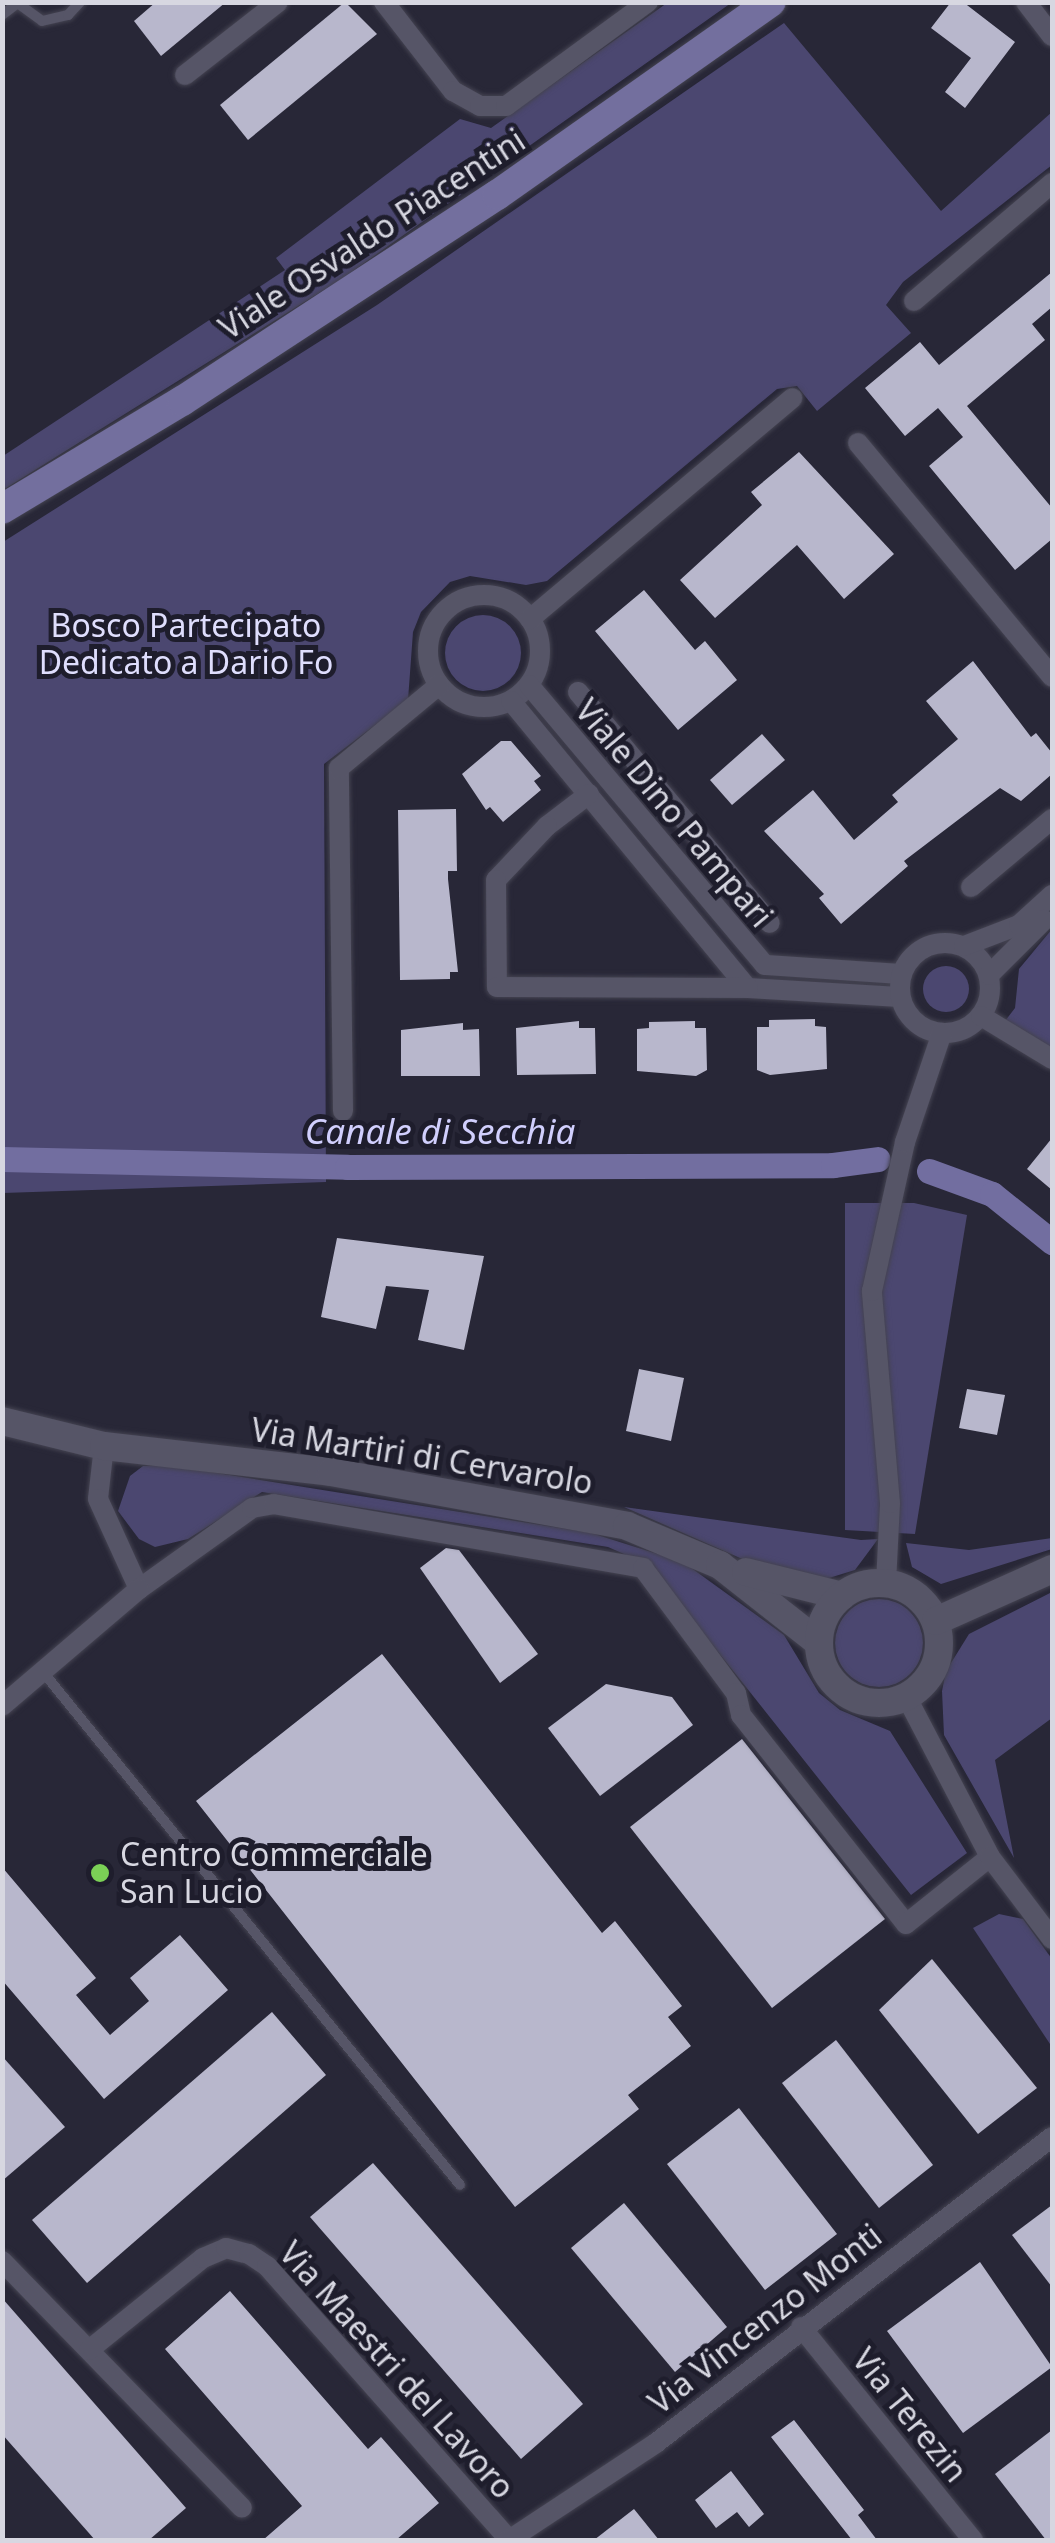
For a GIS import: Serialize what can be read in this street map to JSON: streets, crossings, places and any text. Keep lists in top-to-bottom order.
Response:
{
  "streets": {
    "main road": ["Viale Osvaldo Piacentini", "Via Martiri di Cervarolo"],
    "street": [
      "Viale Dino Pampari",
      "Via Vincenzo Monti",
      "Via Maestri del Lavoro",
      "Via Terezin"
    ]
  },
  "crossings": [
    ["Via Vincenzo Monti", "Via Maestri del Lavoro"],
    ["Via Vincenzo Monti", "Via Terezin"]
  ],
  "water": ["Canale di Secchia"],
  "parks": ["Bosco Partecipato Dedicato a Dario Fo"],
  "places": ["Centro Commerciale San Lucio"]
}
